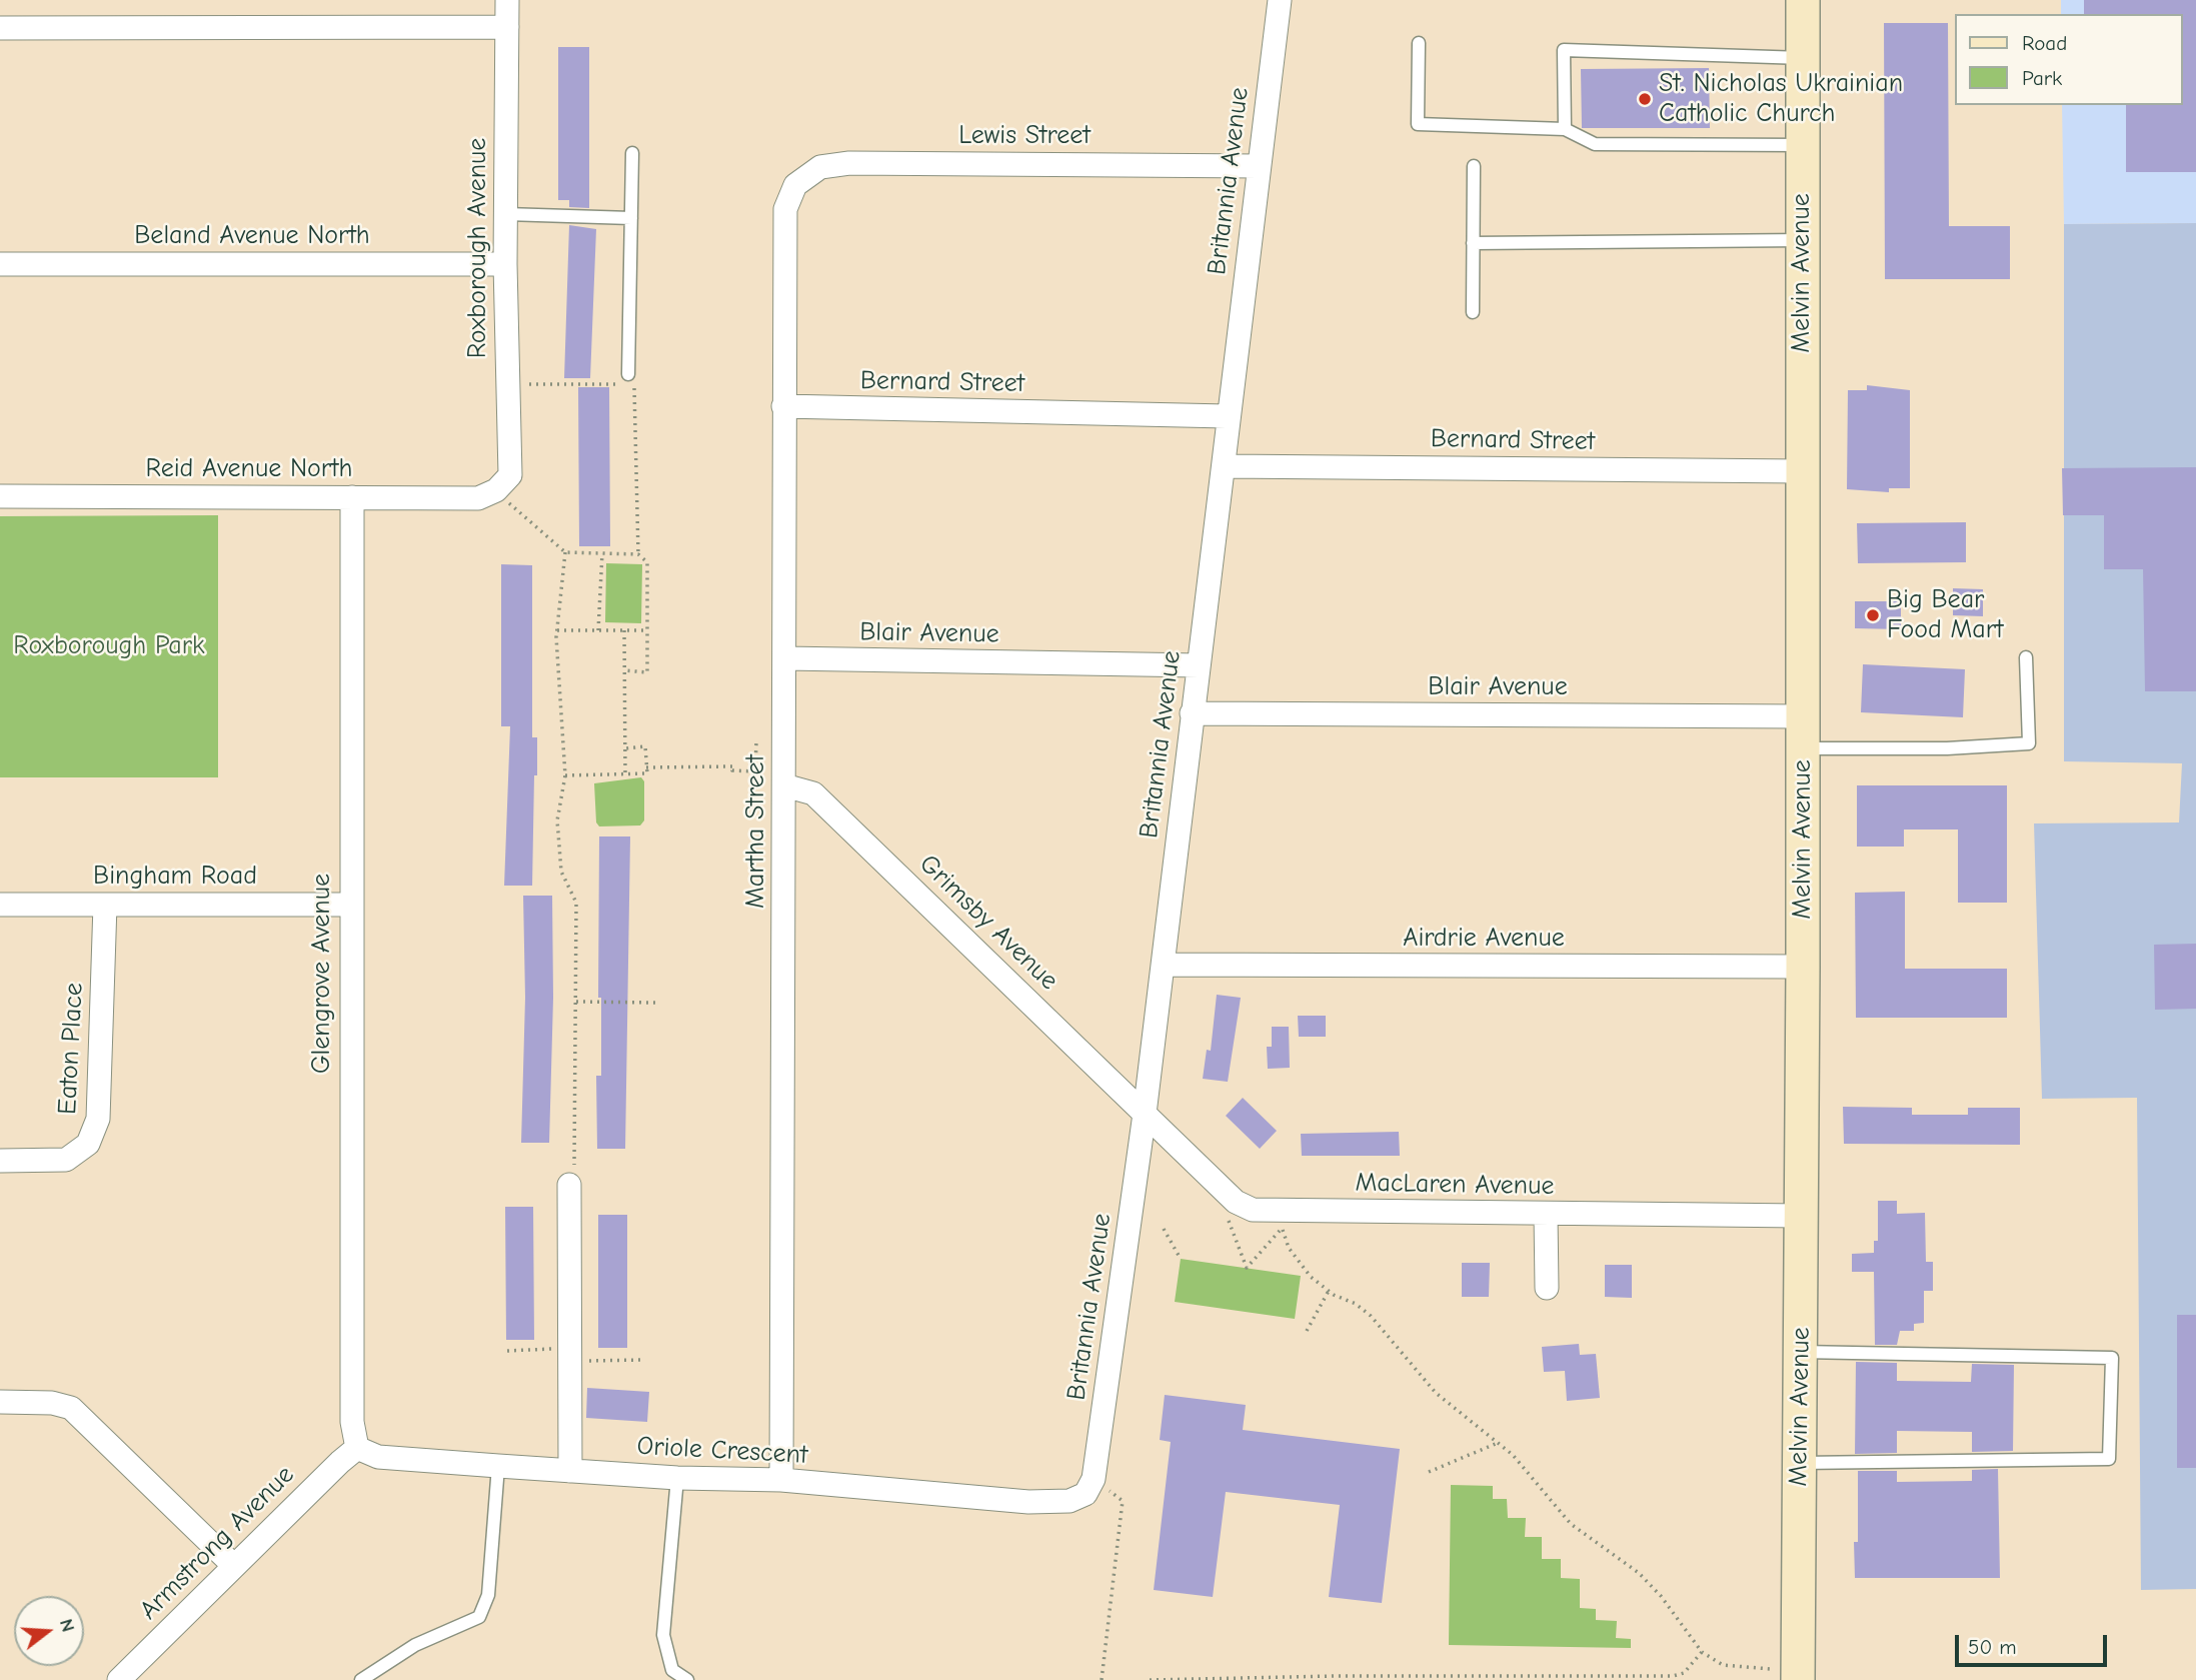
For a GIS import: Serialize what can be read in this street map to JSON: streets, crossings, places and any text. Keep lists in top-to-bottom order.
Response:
{
  "streets": {
    "street": [
      "Lewis Street",
      "Britannia Avenue",
      "Beland Avenue North",
      "Roxborough Avenue",
      "Melvin Avenue",
      "Bernard Street",
      "Reid Avenue North",
      "Blair Avenue",
      "Martha Street",
      "Bingham Road",
      "Grimsby Avenue",
      "Airdrie Avenue",
      "Glengrove Avenue",
      "Eaton Place",
      "MacLaren Avenue",
      "Oriole Crescent",
      "Armstrong Avenue"
    ]
  },
  "crossings": [
    ["Lewis Street", "Britannia Avenue"],
    ["Lewis Street", "Martha Street"],
    ["Britannia Avenue", "Bernard Street"],
    ["Britannia Avenue", "Blair Avenue"],
    ["Britannia Avenue", "Grimsby Avenue"],
    ["Britannia Avenue", "Airdrie Avenue"],
    ["Britannia Avenue", "MacLaren Avenue"],
    ["Britannia Avenue", "Oriole Crescent"],
    ["Beland Avenue North", "Roxborough Avenue"],
    ["Roxborough Avenue", "Reid Avenue North"],
    ["Melvin Avenue", "Bernard Street"],
    ["Melvin Avenue", "Blair Avenue"],
    ["Melvin Avenue", "Airdrie Avenue"],
    ["Melvin Avenue", "MacLaren Avenue"],
    ["Bernard Street", "Martha Street"],
    ["Reid Avenue North", "Glengrove Avenue"],
    ["Blair Avenue", "Martha Street"],
    ["Martha Street", "Grimsby Avenue"],
    ["Martha Street", "Oriole Crescent"],
    ["Bingham Road", "Glengrove Avenue"],
    ["Bingham Road", "Eaton Place"],
    ["Grimsby Avenue", "MacLaren Avenue"],
    ["Glengrove Avenue", "Oriole Crescent"],
    ["Glengrove Avenue", "Armstrong Avenue"],
    ["Oriole Crescent", "Armstrong Avenue"]
  ],
  "parks": ["Roxborough Park"],
  "places": ["St. Nicholas Ukrainian Catholic Church", "Big Bear Food Mart"],
  "legend": ["Road", "Park"],
  "scale_bar": "50 m",
  "north": "right"
}
